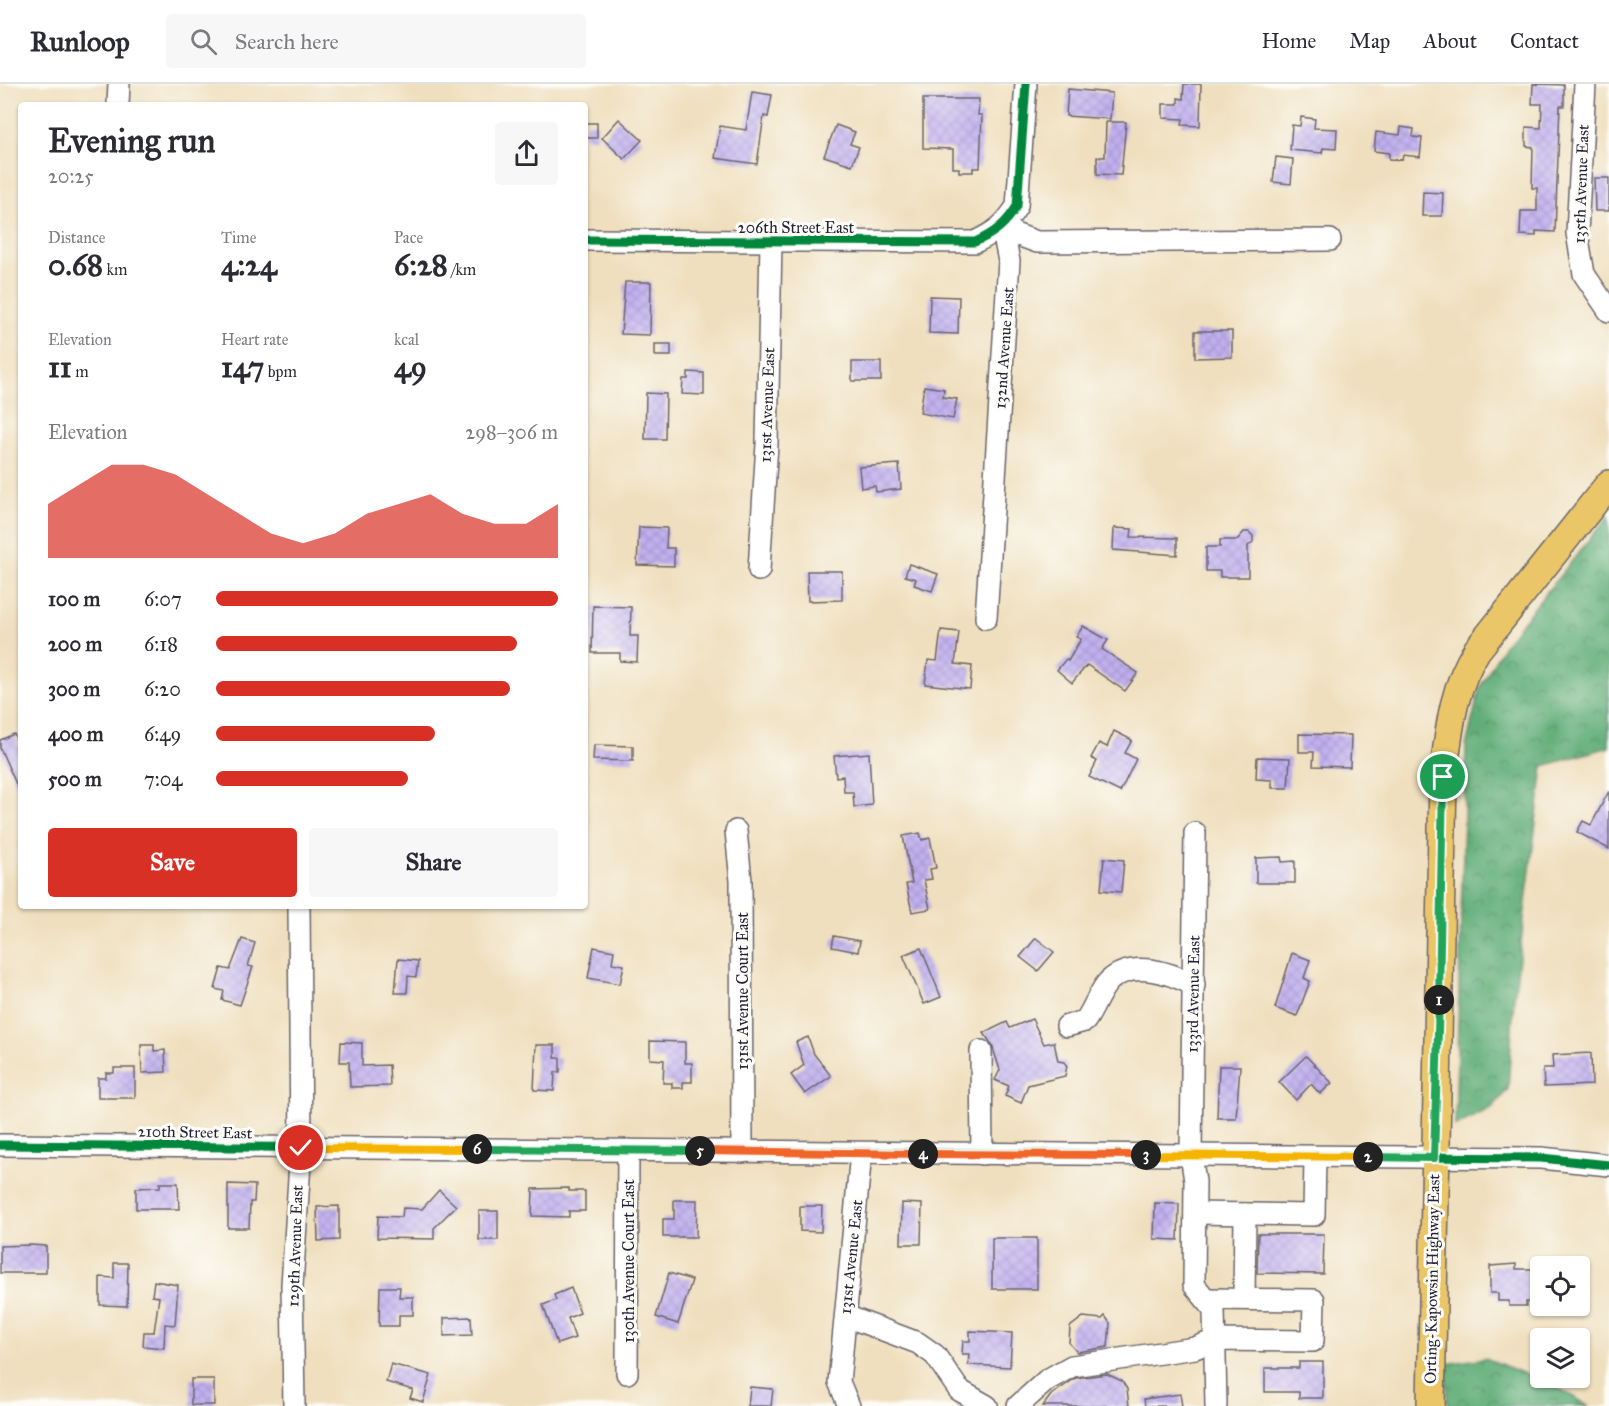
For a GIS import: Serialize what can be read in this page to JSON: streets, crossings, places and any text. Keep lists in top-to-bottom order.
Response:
{
  "streets": {
    "main road": ["Orting-Kapowsin Highway East"],
    "street": [
      "135th Avenue East",
      "206th Street East",
      "132nd Avenue East",
      "131st Avenue East",
      "131st Avenue Court East",
      "133rd Avenue East",
      "210th Street East",
      "129th Avenue East",
      "130th Avenue Court East"
    ]
  },
  "crossings": [
    ["206th Street East", "132nd Avenue East"],
    ["206th Street East", "131st Avenue East"],
    ["131st Avenue East", "210th Street East"],
    ["131st Avenue Court East", "210th Street East"],
    ["133rd Avenue East", "210th Street East"],
    ["210th Street East", "129th Avenue East"],
    ["210th Street East", "130th Avenue Court East"],
    ["210th Street East", "Orting-Kapowsin Highway East"]
  ],
  "page": {
    "header": "Runloop",
    "search": "Search here",
    "nav": [
      "Home",
      "Map",
      "About",
      "Contact"
    ],
    "heading": ["Evening run", "20:25"],
    "stats": [
      ["Distance", "0.68 km"],
      ["Time", "4:24"],
      ["Pace", "6:28 /km"],
      ["Elevation", "11 m"],
      ["Heart rate", "147 bpm"],
      ["kcal", "49"]
    ],
    "chart": ["Elevation", "298–306 m"],
    "list": [
      {
        "name": "100 m",
        "note": "6:07"
      },
      {
        "name": "200 m",
        "note": "6:18"
      },
      {
        "name": "300 m",
        "note": "6:20"
      },
      {
        "name": "400 m",
        "note": "6:49"
      },
      {
        "name": "500 m",
        "note": "7:04"
      }
    ],
    "buttons": ["Save", "Share"],
    "pins": [
      "1",
      "6",
      "5",
      "4",
      "3",
      "2"
    ]
  }
}
